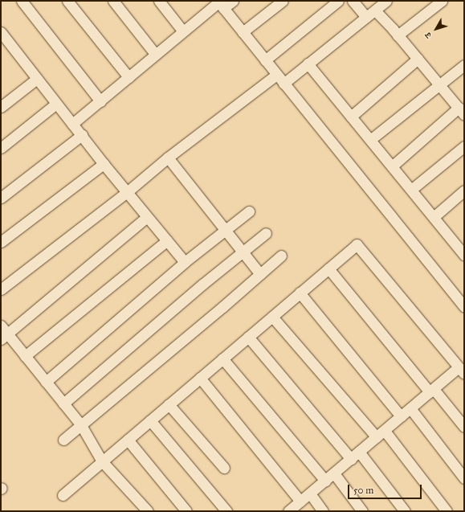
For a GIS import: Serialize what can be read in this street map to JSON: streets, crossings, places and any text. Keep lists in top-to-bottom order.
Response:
{
  "scale_bar": "50 m",
  "north": "bottom left"
}
